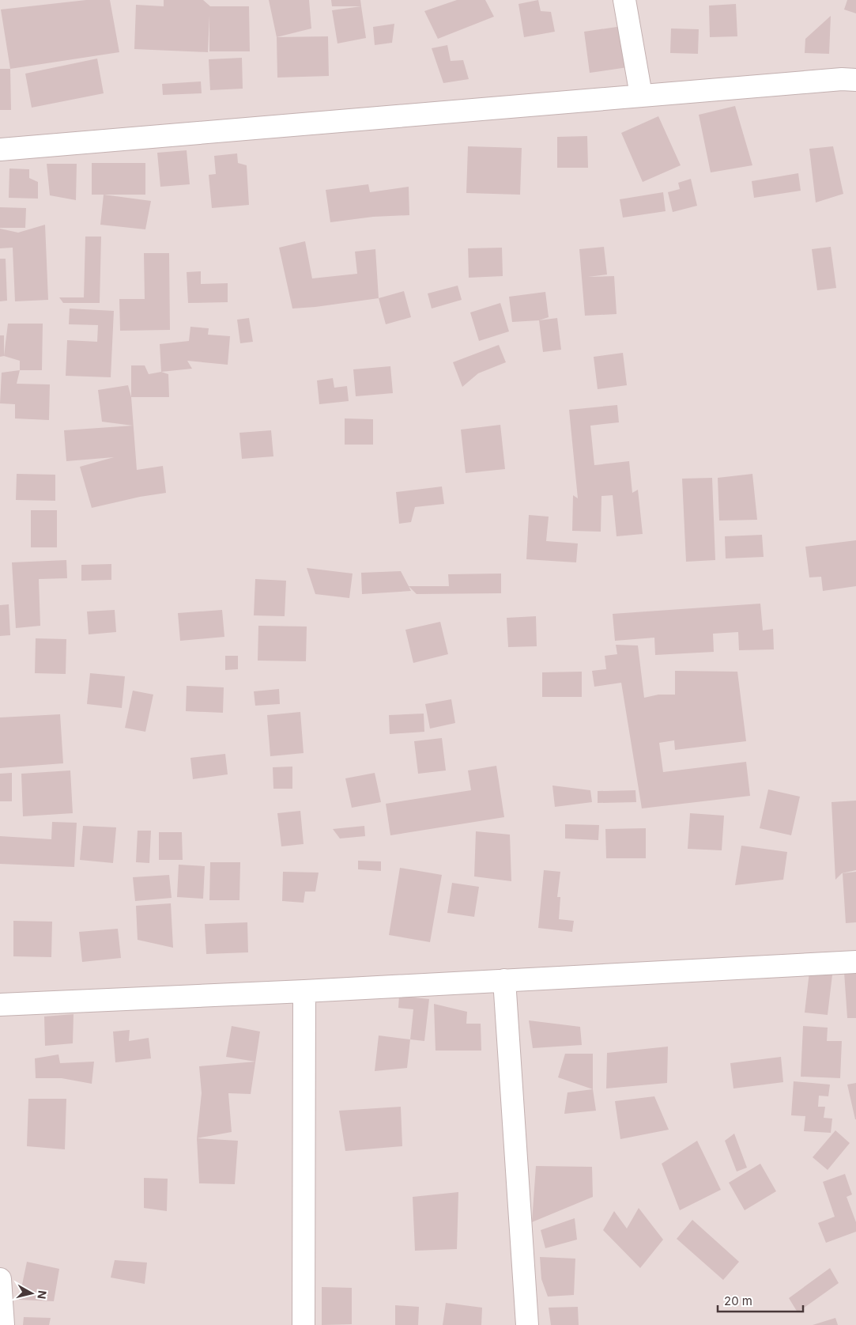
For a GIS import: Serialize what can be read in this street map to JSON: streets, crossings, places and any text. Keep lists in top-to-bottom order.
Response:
{
  "scale_bar": "20 m",
  "north": "right"
}
